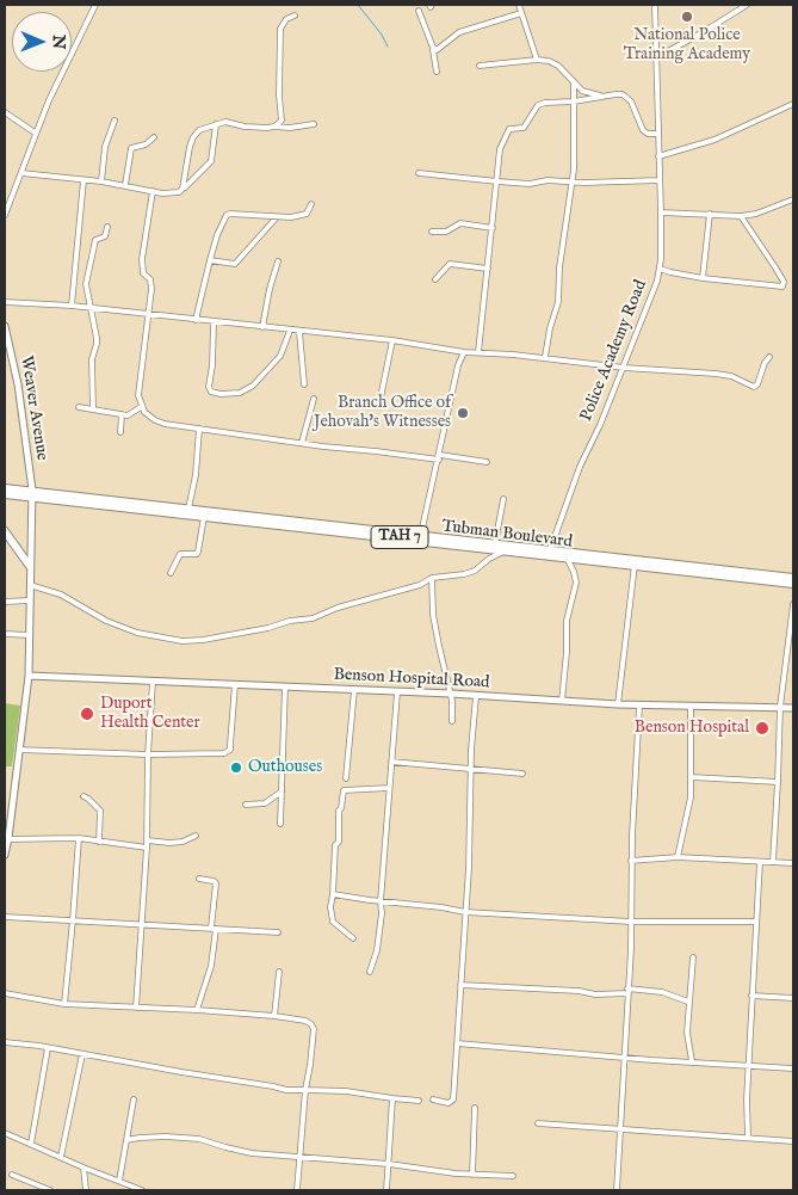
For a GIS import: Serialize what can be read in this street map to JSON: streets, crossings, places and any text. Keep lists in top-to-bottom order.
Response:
{
  "streets": {
    "highway": ["Tubman Boulevard", "TAH 7"],
    "street": ["Police Academy Road", "Weaver Avenue", "Benson Hospital Road"]
  },
  "crossings": [
    ["Police Academy Road", "Tubman Boulevard"],
    ["Weaver Avenue", "Tubman Boulevard"],
    ["Weaver Avenue", "Benson Hospital Road"]
  ],
  "places": [
    "National Police Training Academy",
    "Branch Office of Jehovah's Witnesses",
    "Duport Health Center",
    "Benson Hospital",
    "Outhouses"
  ],
  "north": "right"
}
